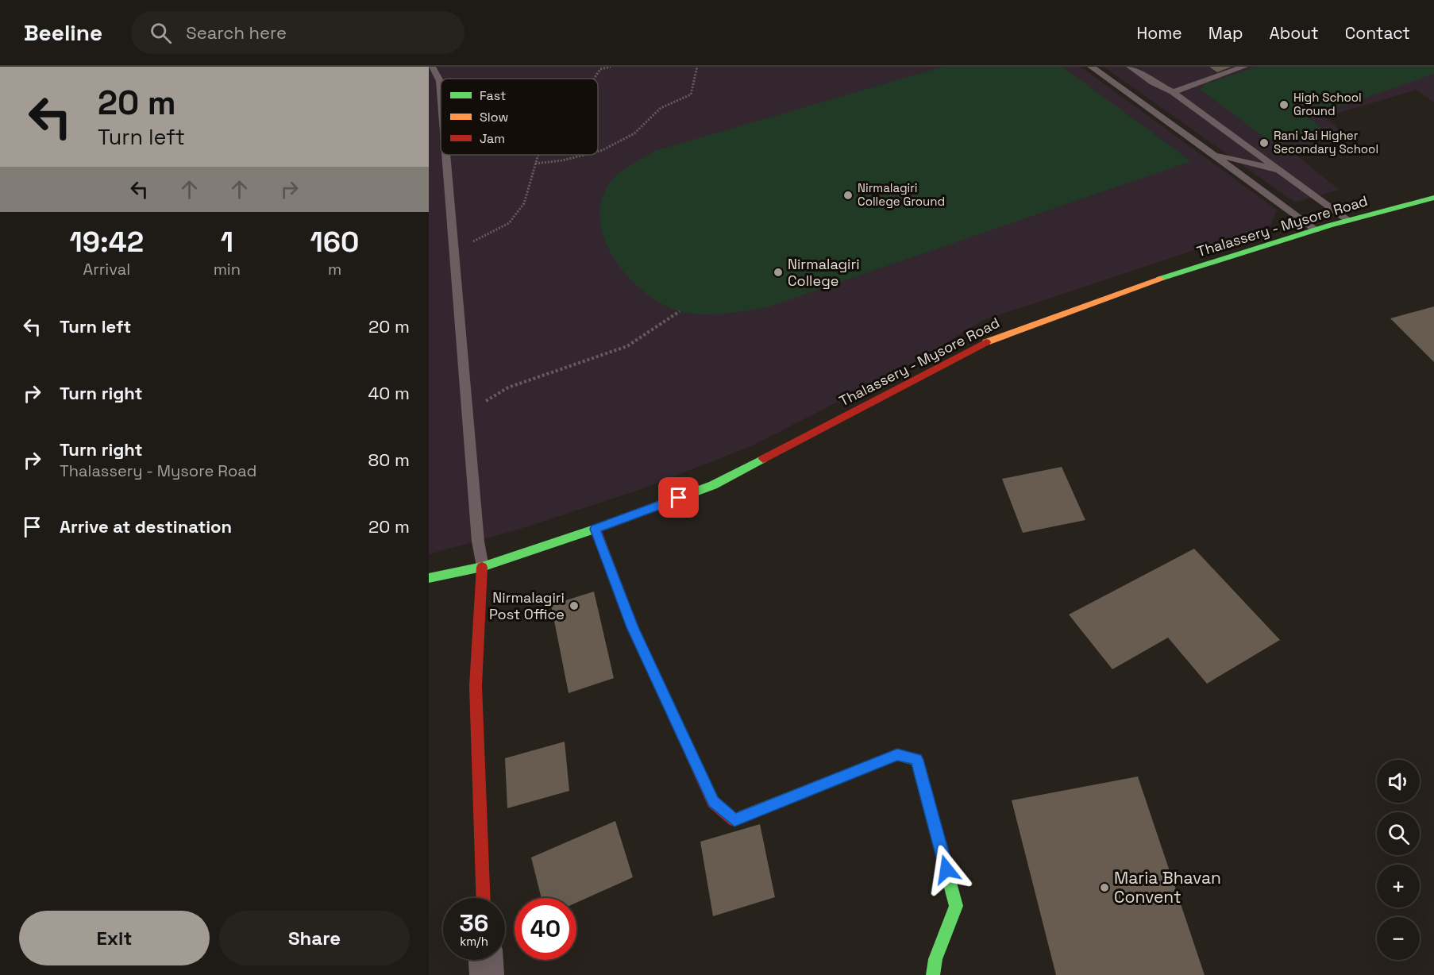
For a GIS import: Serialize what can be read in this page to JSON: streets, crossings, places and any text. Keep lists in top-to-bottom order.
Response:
{
  "streets": {
    "main road": ["Thalassery - Mysore Road"]
  },
  "places": [
    "High School Ground",
    "Rani Jai Higher Secondary School",
    "Nirmalagiri College Ground",
    "Nirmalagiri College",
    "Nirmalagiri Post Office",
    "Maria Bhavan Convent"
  ],
  "legend": ["Fast", "Slow", "Jam"],
  "page": {
    "header": "Beeline",
    "search": "Search here",
    "nav": [
      "Home",
      "Map",
      "About",
      "Contact"
    ],
    "turn": ["20 m", "Turn left"],
    "eta": [
      "19:42",
      "Arrival",
      "1",
      "min",
      "160",
      "m"
    ],
    "list": [
      {
        "name": "Turn left",
        "value": "20 m"
      },
      {
        "name": "Turn right",
        "value": "40 m"
      },
      {
        "name": "Turn right",
        "note": "Thalassery - Mysore Road",
        "value": "80 m"
      },
      {
        "name": "Arrive at destination",
        "value": "20 m"
      }
    ],
    "map_buttons": ["+", "−"],
    "speed": "36 km/h",
    "limit": "40",
    "buttons": ["Exit", "Share"]
  }
}
